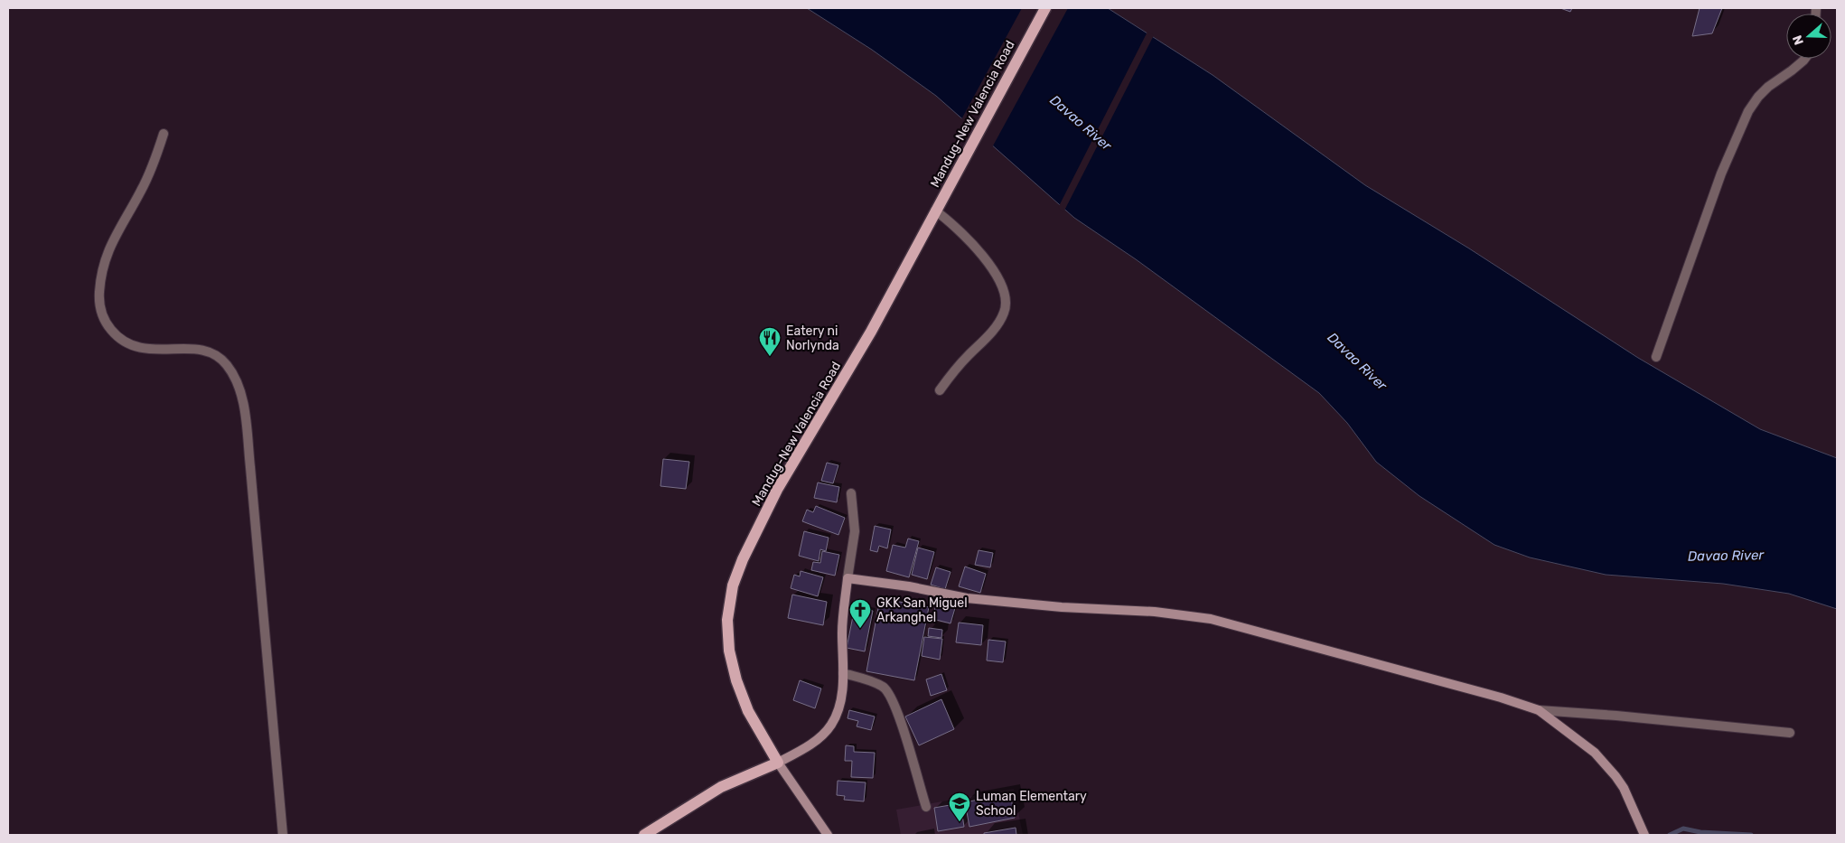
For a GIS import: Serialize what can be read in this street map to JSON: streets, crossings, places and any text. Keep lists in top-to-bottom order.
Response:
{
  "streets": {
    "main road": ["Mandug-New Valencia Road"]
  },
  "water": ["Davao River"],
  "places": {
    "restaurant": ["Eatery ni Norlynda"],
    "church": ["GKK San Miguel Arkanghel"],
    "school or university": ["Luman Elementary School"]
  },
  "north": "left"
}
